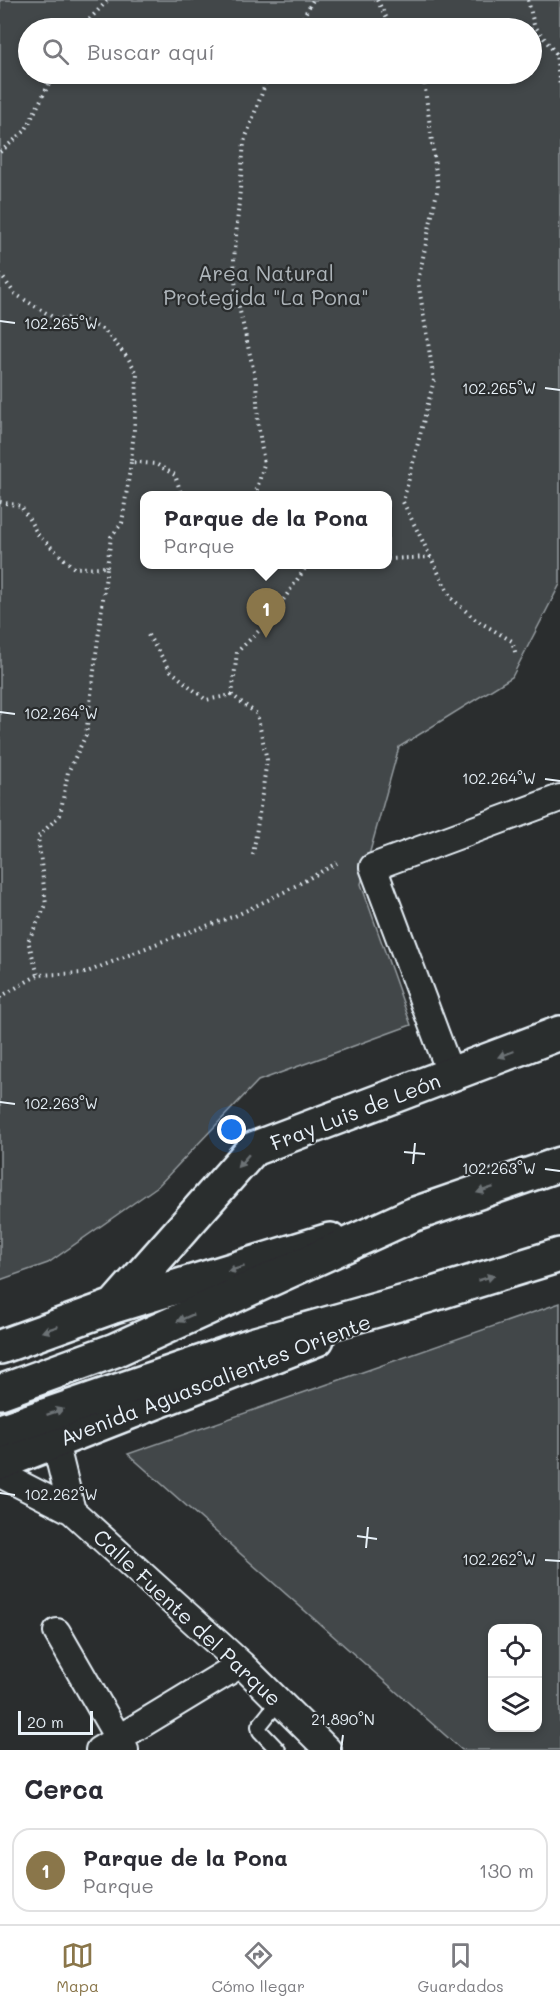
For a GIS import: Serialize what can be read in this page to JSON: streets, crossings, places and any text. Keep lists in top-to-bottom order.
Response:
{
  "streets": {
    "street": ["Fray Luis de León", "Avenida Aguascalientes Oriente", "Calle Fuente del Parque"]
  },
  "parks": ["Area Natural Protegida \"La Pona\""],
  "scale_bar": "20 m",
  "page": {
    "search": "Buscar aquí",
    "popup": ["Parque de la Pona", "Parque"],
    "pins": "1",
    "scale": "20 m",
    "heading": "Cerca",
    "list": [
      {
        "mark": "1",
        "name": "Parque de la Pona",
        "note": "Parque",
        "value": "130 m"
      }
    ],
    "nav": ["Mapa", "Cómo llegar", "Guardados"]
  },
  "coordinates": [
    "102.265°W",
    "102.264°W",
    "102.263°W",
    "102.262°W",
    "21.890°N"
  ]
}
